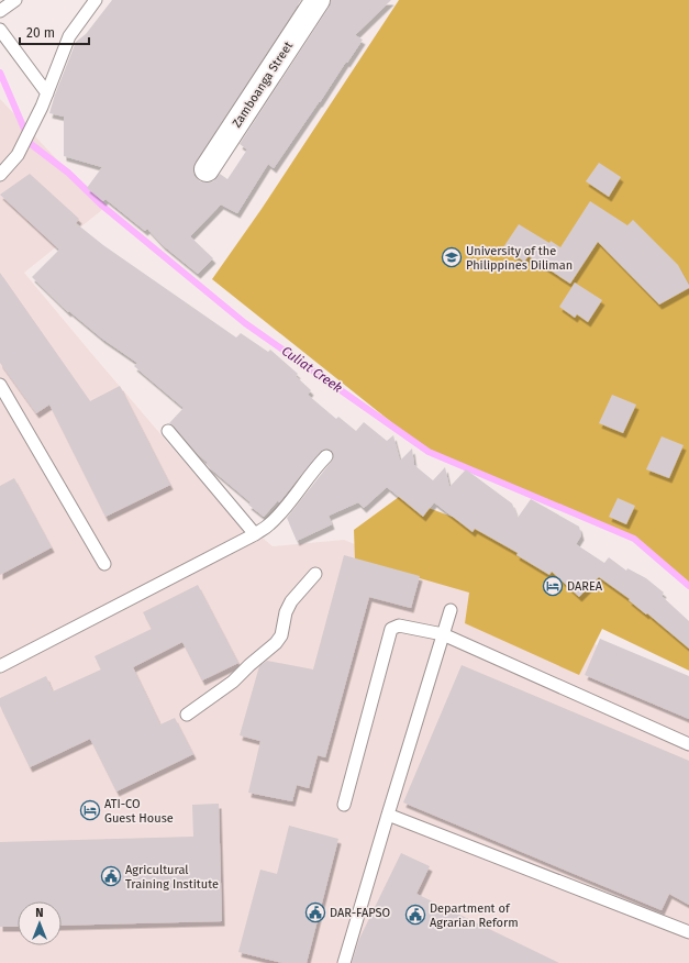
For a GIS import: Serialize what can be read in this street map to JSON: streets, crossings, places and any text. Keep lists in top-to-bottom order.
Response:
{
  "streets": {
    "street": ["Zamboanga Street"]
  },
  "water": ["Culiat Creek"],
  "places": {
    "school or university": ["University of the Philippines Diliman"],
    "hotel": ["DAREA", "ATI-CO Guest House"],
    "public building": ["Agricultural Training Institute", "DAR-FAPSO", "Department of Agrarian Reform"]
  },
  "scale_bar": "20 m",
  "north": "top"
}
